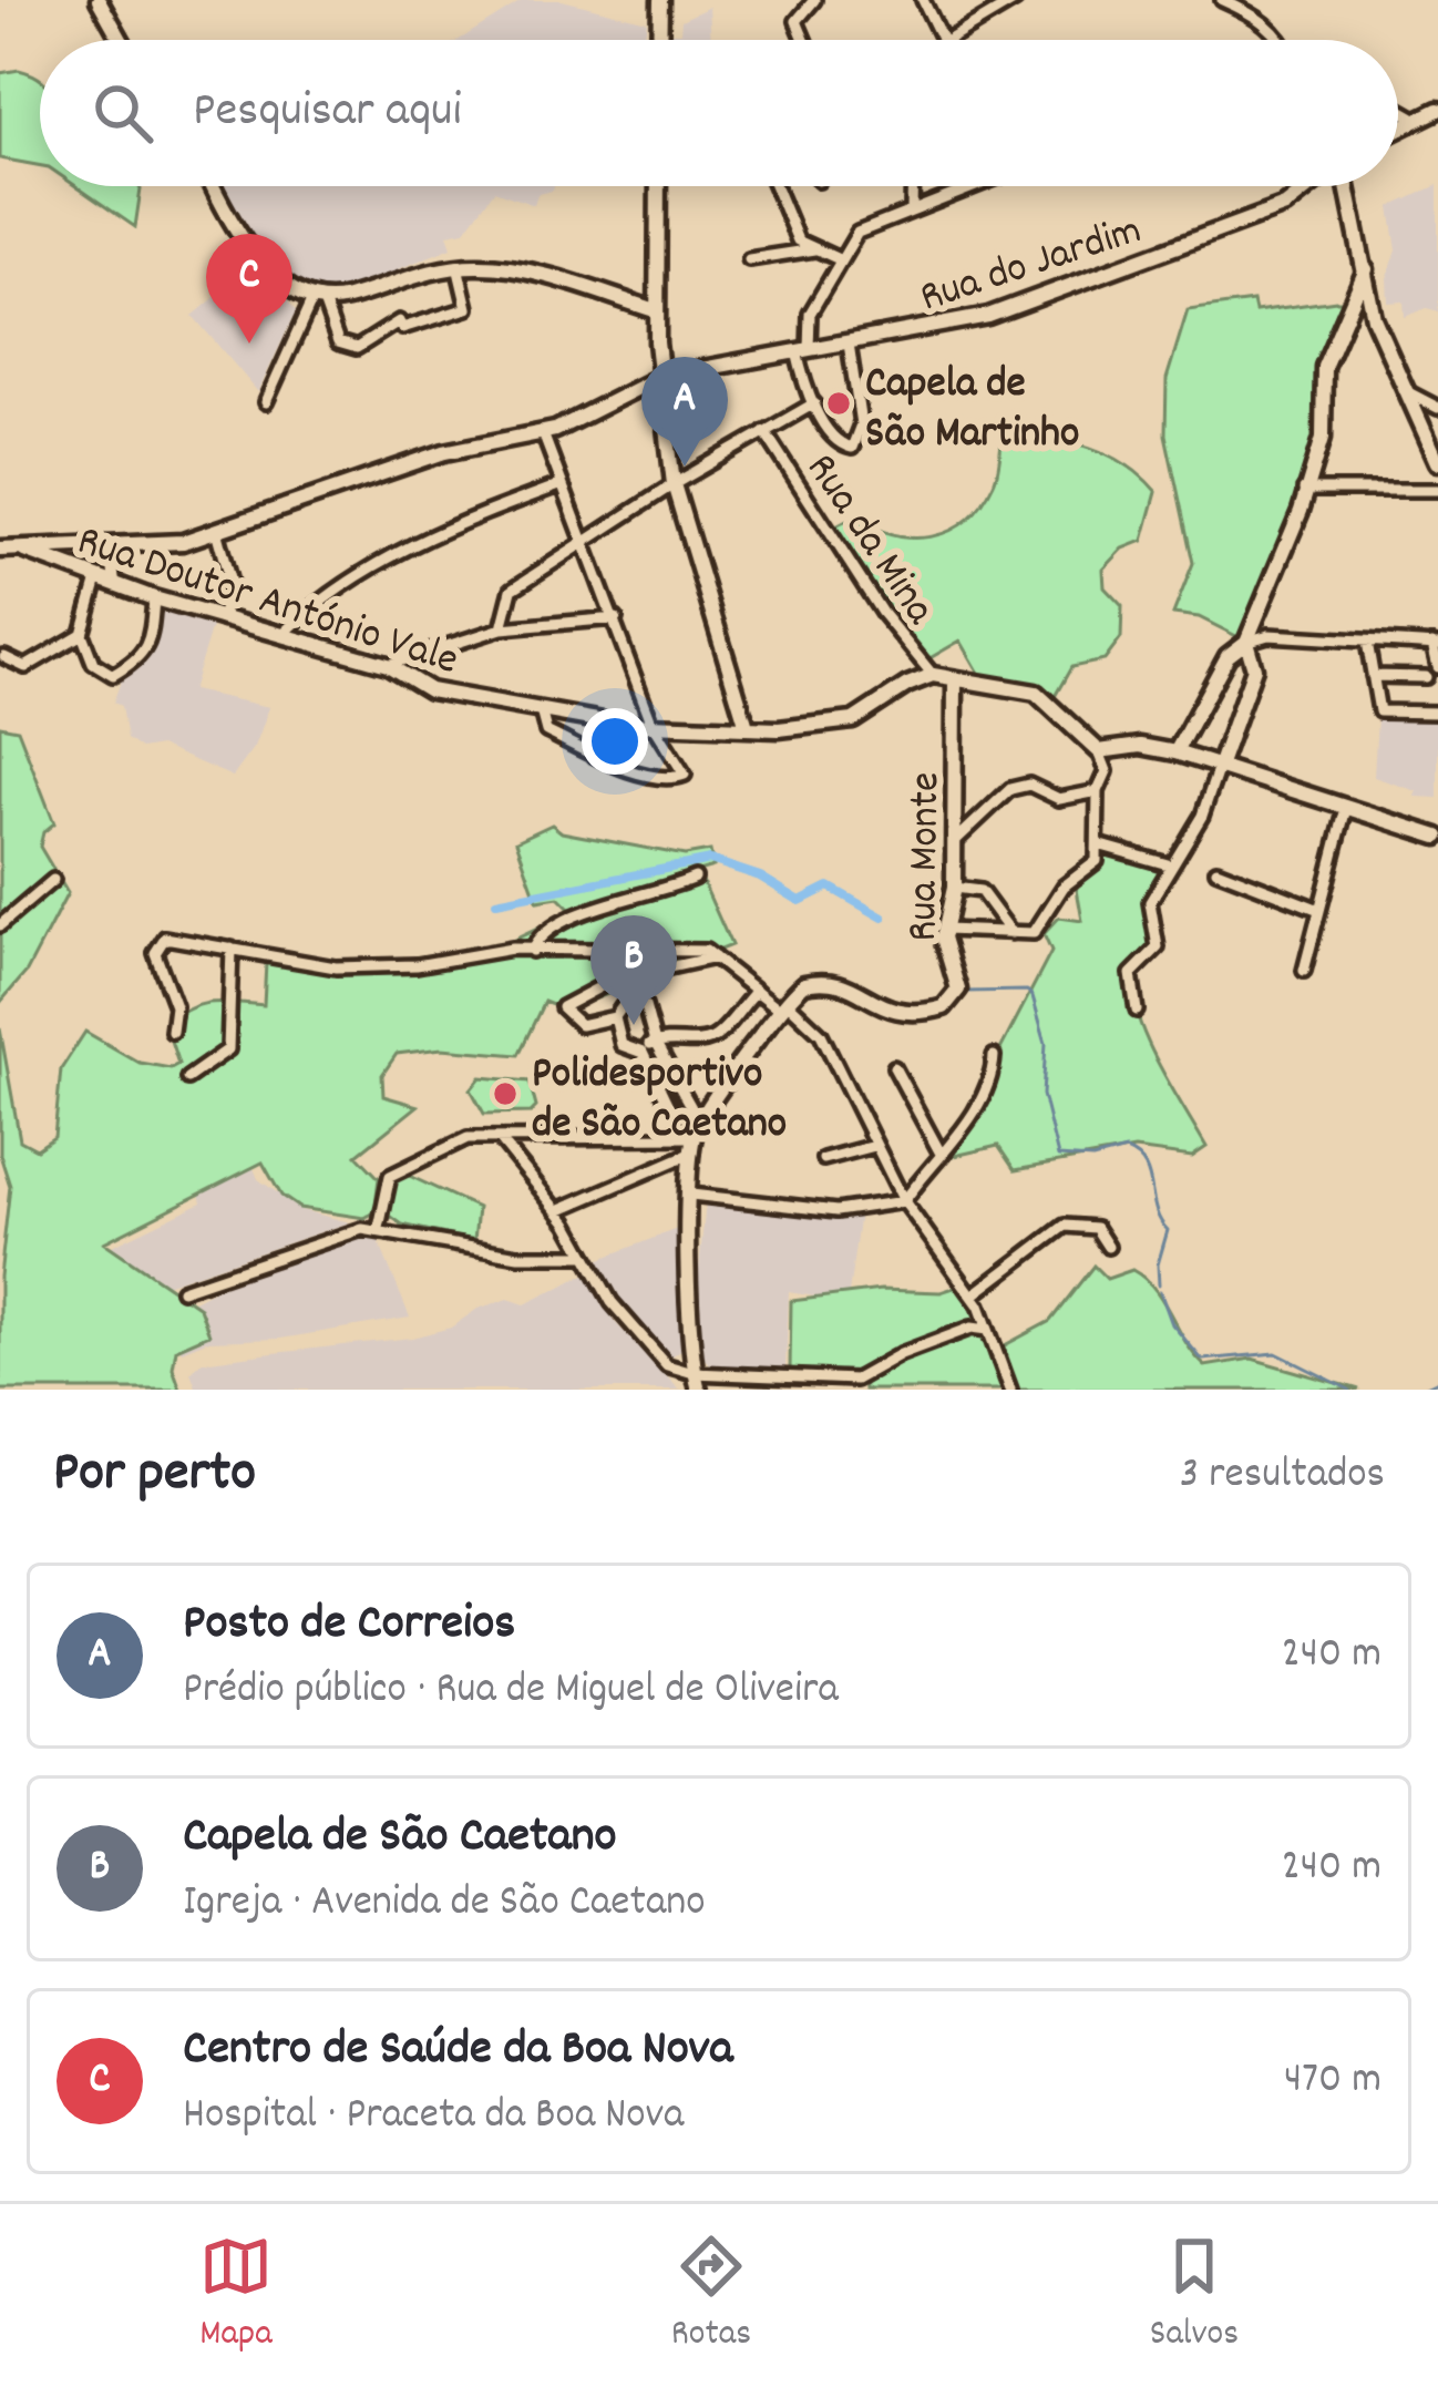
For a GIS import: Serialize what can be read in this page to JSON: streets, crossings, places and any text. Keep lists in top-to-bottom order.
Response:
{
  "streets": {
    "main road": ["Rua do Jardim", "Rua Doutor António Vale", "Rua Monte"],
    "street": ["Rua da Mina"]
  },
  "crossings": [
    ["Rua do Jardim", "Rua Doutor António Vale"],
    ["Rua da Mina", "Rua Doutor António Vale"]
  ],
  "places": ["Capela de São Martinho", "Polidesportivo de São Caetano"],
  "page": {
    "search": "Pesquisar aqui",
    "pins": ["C", "A", "B"],
    "heading": ["Por perto", "3 resultados"],
    "list": [
      {
        "mark": "A",
        "name": "Posto de Correios",
        "note": "Prédio público · Rua de Miguel de Oliveira",
        "value": "240 m"
      },
      {
        "mark": "B",
        "name": "Capela de São Caetano",
        "note": "Igreja · Avenida de São Caetano",
        "value": "240 m"
      },
      {
        "mark": "C",
        "name": "Centro de Saúde da Boa Nova",
        "note": "Hospital · Praceta da Boa Nova",
        "value": "470 m"
      }
    ],
    "nav": ["Mapa", "Rotas", "Salvos"]
  }
}
